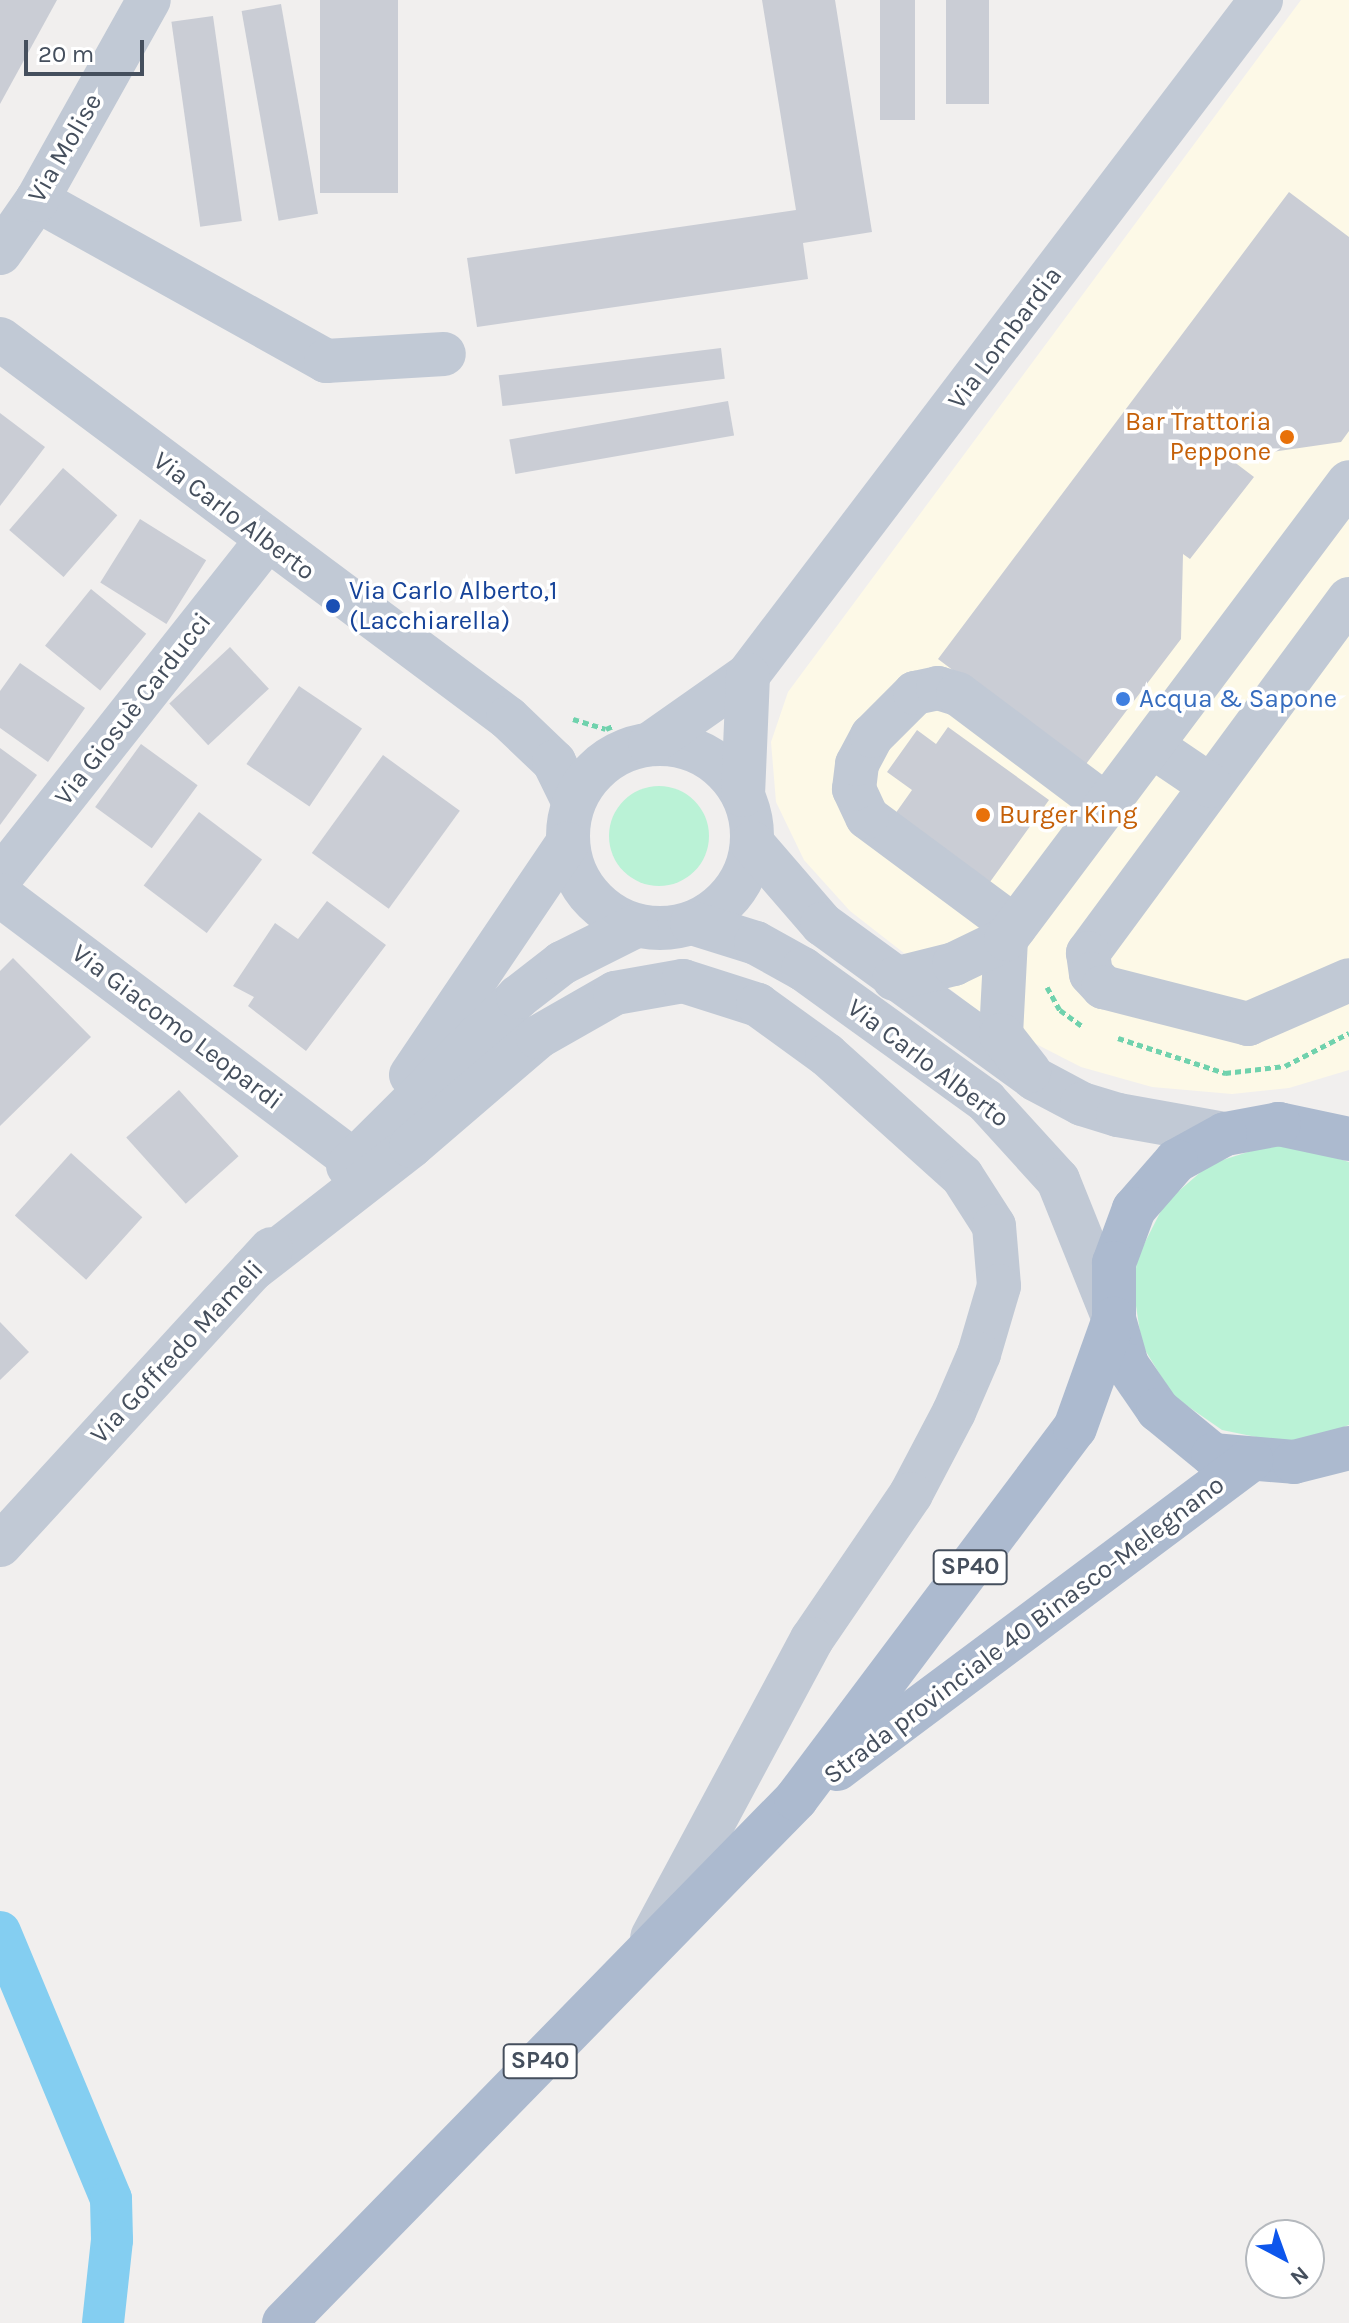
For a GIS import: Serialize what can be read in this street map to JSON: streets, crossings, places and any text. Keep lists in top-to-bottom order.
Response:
{
  "streets": {
    "main road": ["SP40", "Strada provinciale 40 Binasco-Melegnano"],
    "street": [
      "Via Molise",
      "Via Lombardia",
      "Via Carlo Alberto",
      "Via Giosuè Carducci",
      "Via Giacomo Leopardi",
      "Via Goffredo Mameli"
    ]
  },
  "crossings": [
    ["Via Lombardia", "Via Carlo Alberto"],
    ["Via Lombardia", "Via Goffredo Mameli"],
    ["Via Carlo Alberto", "Via Giosuè Carducci"],
    ["Via Carlo Alberto", "Via Goffredo Mameli"],
    ["Via Carlo Alberto", "Strada provinciale 40 Binasco-Melegnano"],
    ["Via Giacomo Leopardi", "Via Goffredo Mameli"]
  ],
  "places": [
    "Bar Trattoria Peppone",
    "Via Carlo Alberto,1 (Lacchiarella)",
    "Acqua & Sapone",
    "Burger King"
  ],
  "scale_bar": "20 m",
  "north": "bottom right"
}
